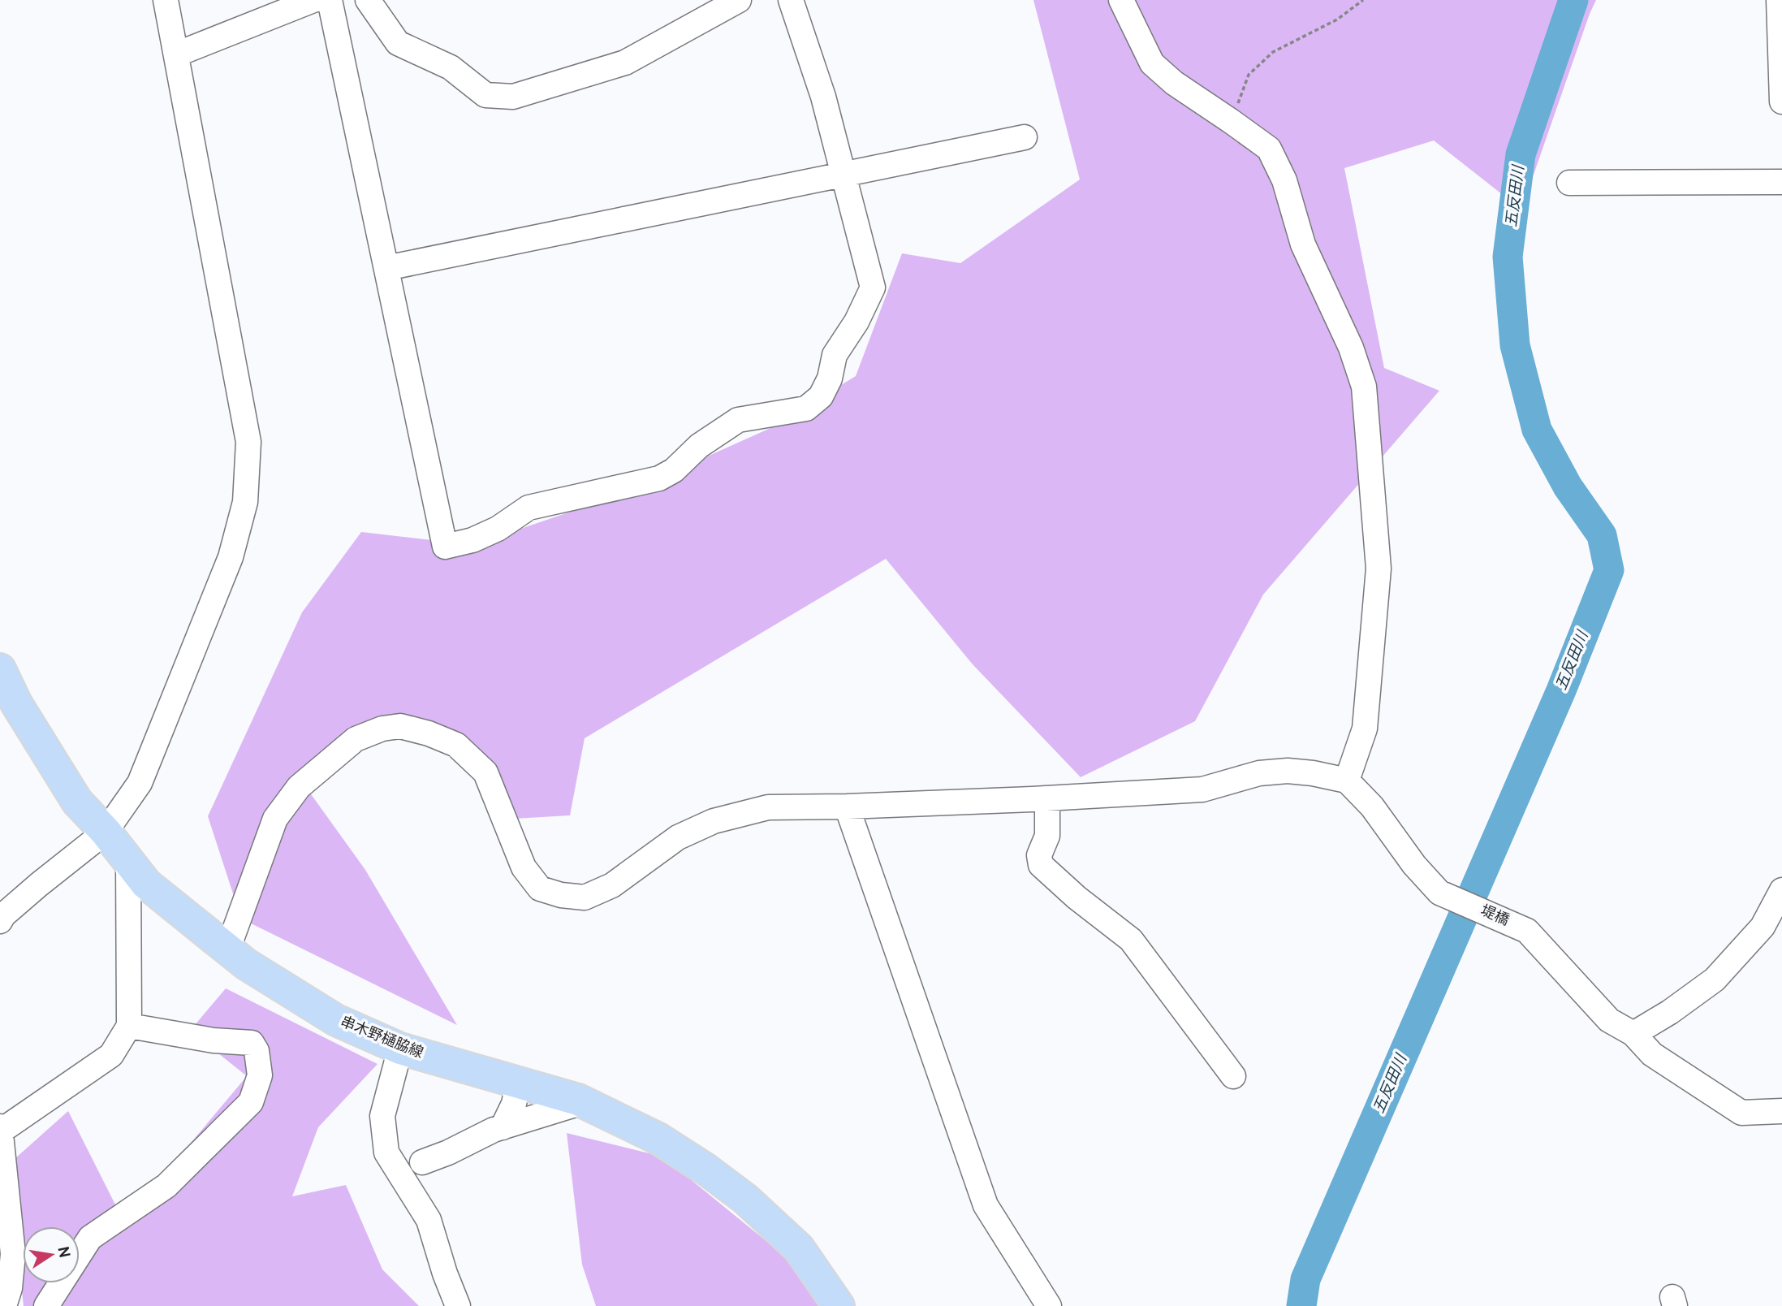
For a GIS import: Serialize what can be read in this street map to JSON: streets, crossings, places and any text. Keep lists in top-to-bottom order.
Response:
{
  "streets": {
    "main road": ["串木野樋脇線"],
    "street": ["堤橋"]
  },
  "water": ["五反田川"],
  "north": "right"
}
